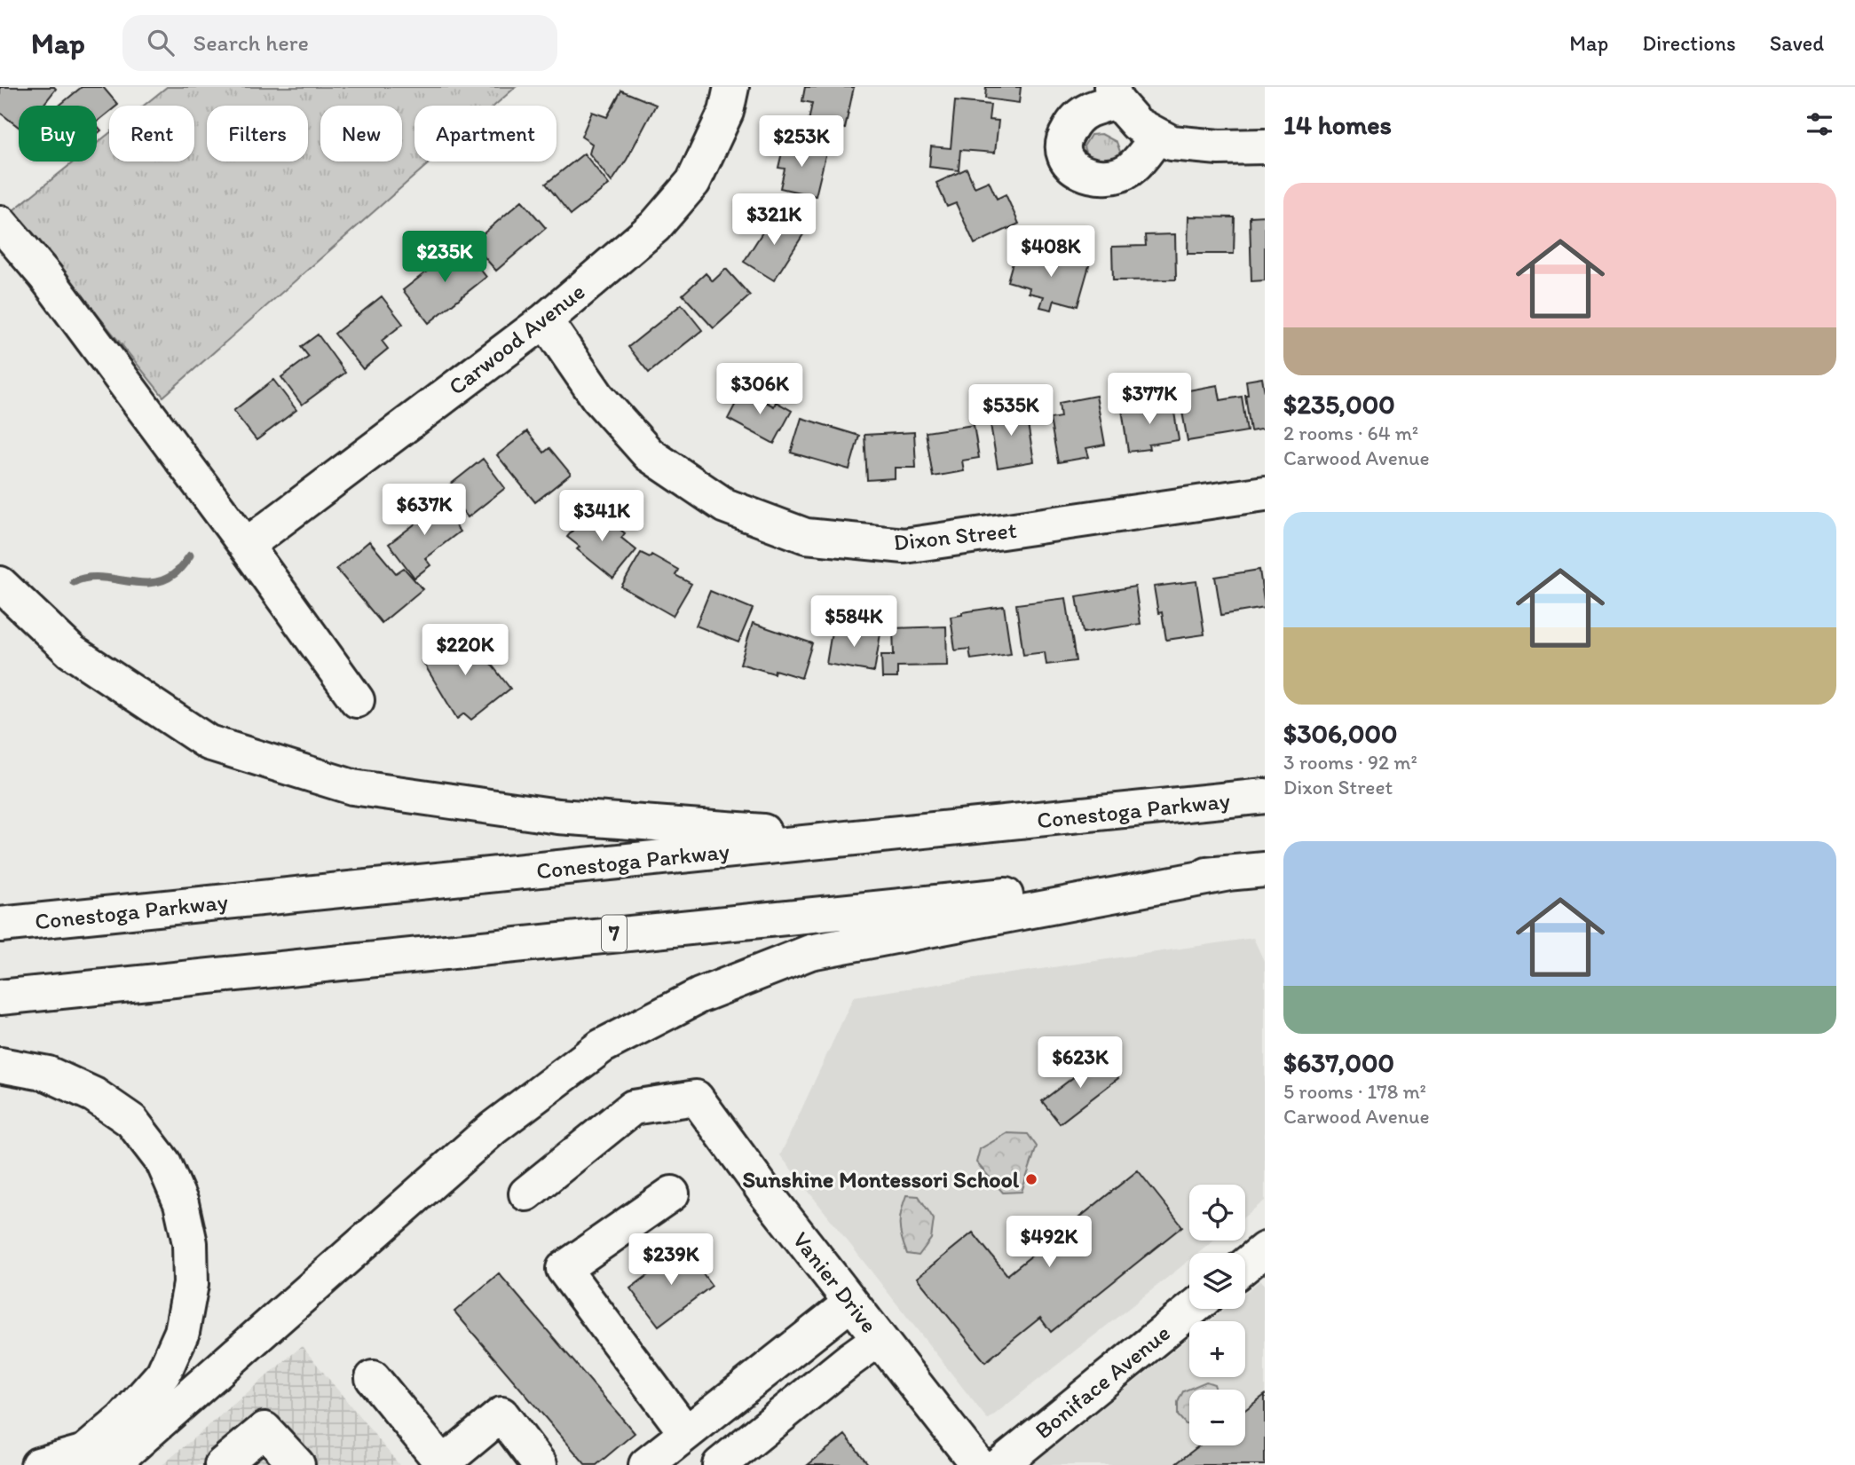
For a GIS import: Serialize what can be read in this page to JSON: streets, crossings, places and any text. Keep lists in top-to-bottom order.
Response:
{
  "streets": {
    "main road": [
      "Carwood Avenue",
      "Dixon Street",
      "Conestoga Parkway",
      "7",
      "Vanier Drive",
      "Boniface Avenue"
    ]
  },
  "crossings": [
    ["Carwood Avenue", "Dixon Street"]
  ],
  "places": ["Sunshine Montessori School"],
  "page": {
    "header": "Map",
    "search": "Search here",
    "nav": ["Map", "Directions", "Saved"],
    "heading": "14 homes",
    "chip": [
      "Buy",
      "Rent",
      "Filters",
      "New",
      "Apartment"
    ],
    "price": [
      "$253K",
      "$321K",
      "$408K",
      "$235K",
      "$306K",
      "$377K",
      "$535K",
      "$637K",
      "$341K",
      "$584K",
      "$220K",
      "$623K",
      "$492K",
      "$239K"
    ],
    "list": [
      {
        "name": "$235,000",
        "note": "2 rooms · 64 m² · Carwood Avenue"
      },
      {
        "name": "$306,000",
        "note": "3 rooms · 92 m² · Dixon Street"
      },
      {
        "name": "$637,000",
        "note": "5 rooms · 178 m² · Carwood Avenue"
      }
    ],
    "map_buttons": ["+", "−"]
  }
}
